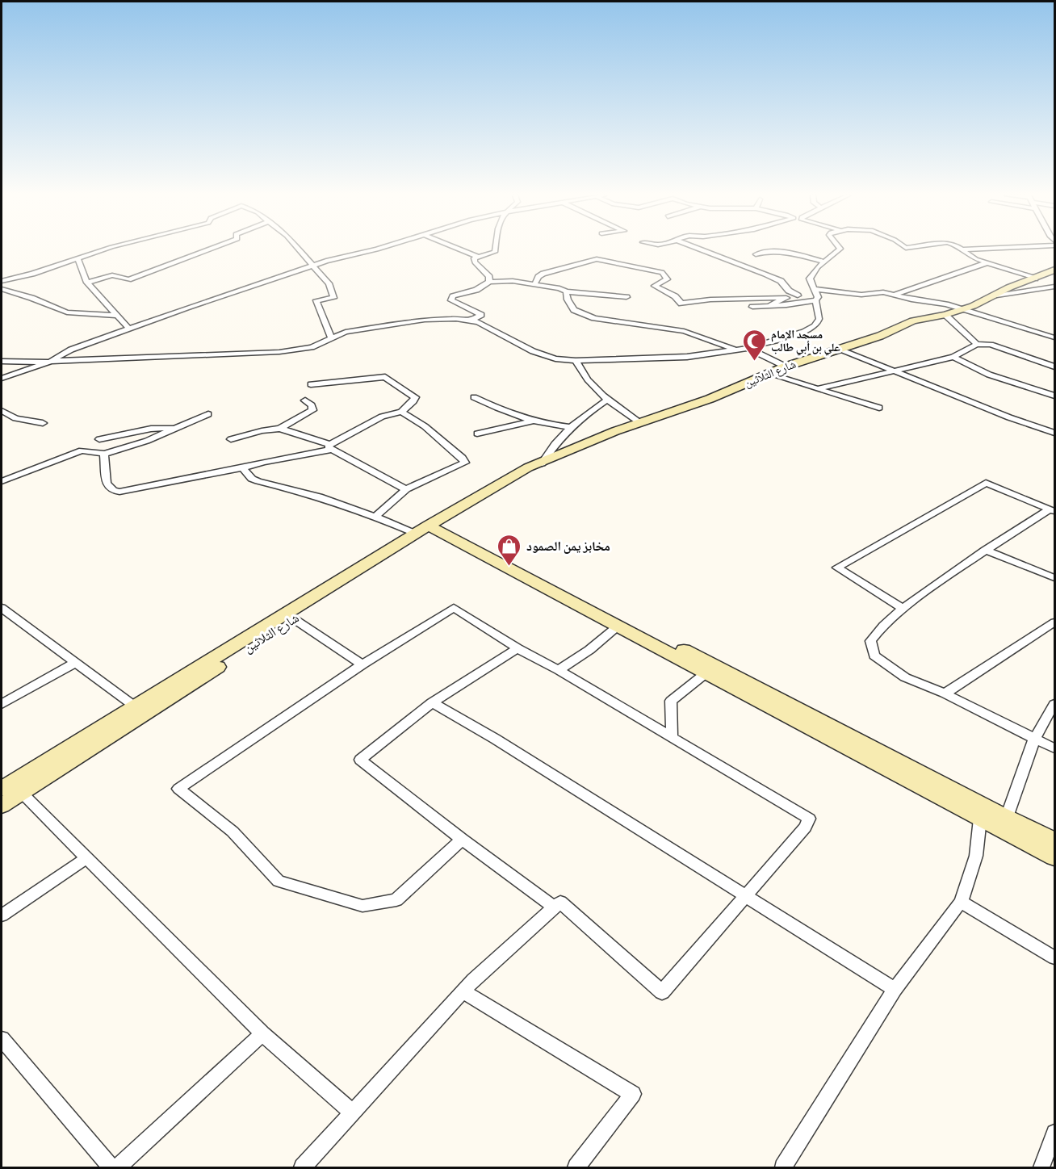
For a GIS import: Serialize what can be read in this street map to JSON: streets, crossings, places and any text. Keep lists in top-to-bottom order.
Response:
{
  "streets": {
    "street": ["شارع الثلاثين"]
  },
  "places": {
    "mosque": ["مسجد الإمام علي بن أبي طالب"],
    "shop": ["مخابز يمن الصمود"]
  }
}
